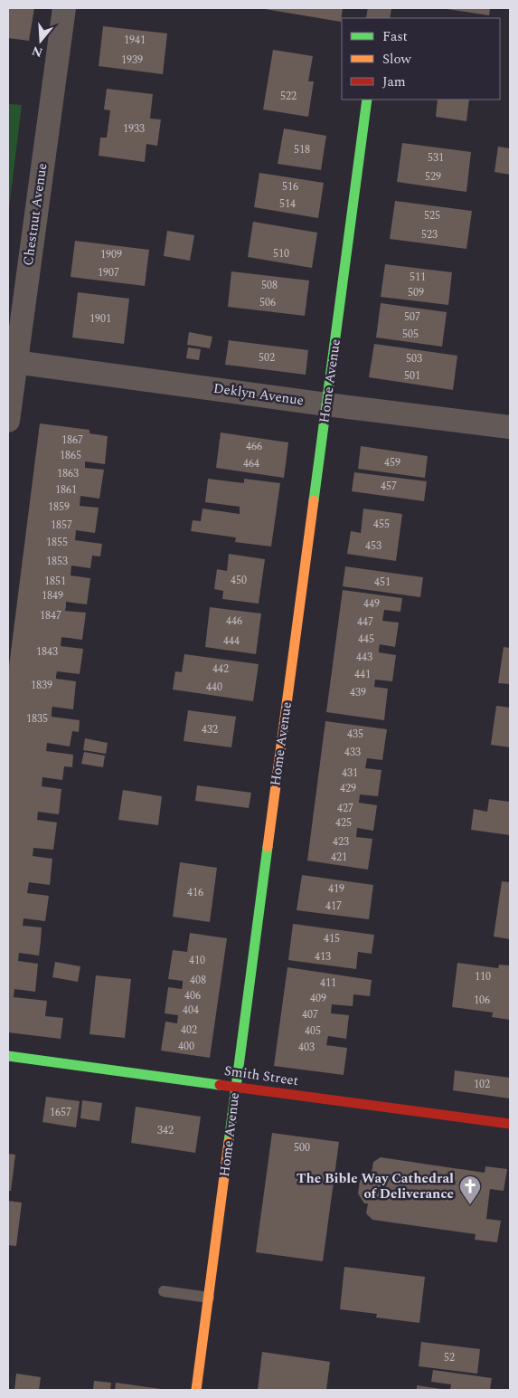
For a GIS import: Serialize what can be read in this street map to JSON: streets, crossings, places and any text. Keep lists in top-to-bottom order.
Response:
{
  "streets": {
    "street": [
      "Chestnut Avenue",
      "Home Avenue",
      "Deklyn Avenue",
      "Smith Street"
    ]
  },
  "crossings": [
    ["Chestnut Avenue", "Deklyn Avenue"],
    ["Home Avenue", "Deklyn Avenue"],
    ["Home Avenue", "Smith Street"]
  ],
  "places": {
    "church": ["The Bible Way Cathedral of Deliverance"]
  },
  "house_numbers": [
    "1941",
    "1939",
    "522",
    "1933",
    "518",
    "531",
    "529",
    "516",
    "514",
    "525",
    "523",
    "510",
    "1909",
    "1907",
    "511",
    "508",
    "509",
    "506",
    "507",
    "1901",
    "505",
    "502",
    "503",
    "501",
    "1867",
    "466",
    "1865",
    "459",
    "464",
    "1863",
    "457",
    "1861",
    "1859",
    "455",
    "1857",
    "1855",
    "453",
    "1853",
    "450",
    "1851",
    "451",
    "1849",
    "449",
    "1847",
    "446",
    "447",
    "445",
    "444",
    "1843",
    "443",
    "442",
    "441",
    "1839",
    "440",
    "439",
    "1835",
    "432",
    "435",
    "433",
    "431",
    "429",
    "427",
    "425",
    "423",
    "421",
    "419",
    "416",
    "417",
    "415",
    "413",
    "410",
    "110",
    "408",
    "411",
    "406",
    "409",
    "106",
    "404",
    "407",
    "402",
    "405",
    "400",
    "403",
    "102",
    "1657",
    "342",
    "500",
    "52"
  ],
  "legend": ["Fast", "Slow", "Jam"],
  "north": "bottom"
}
